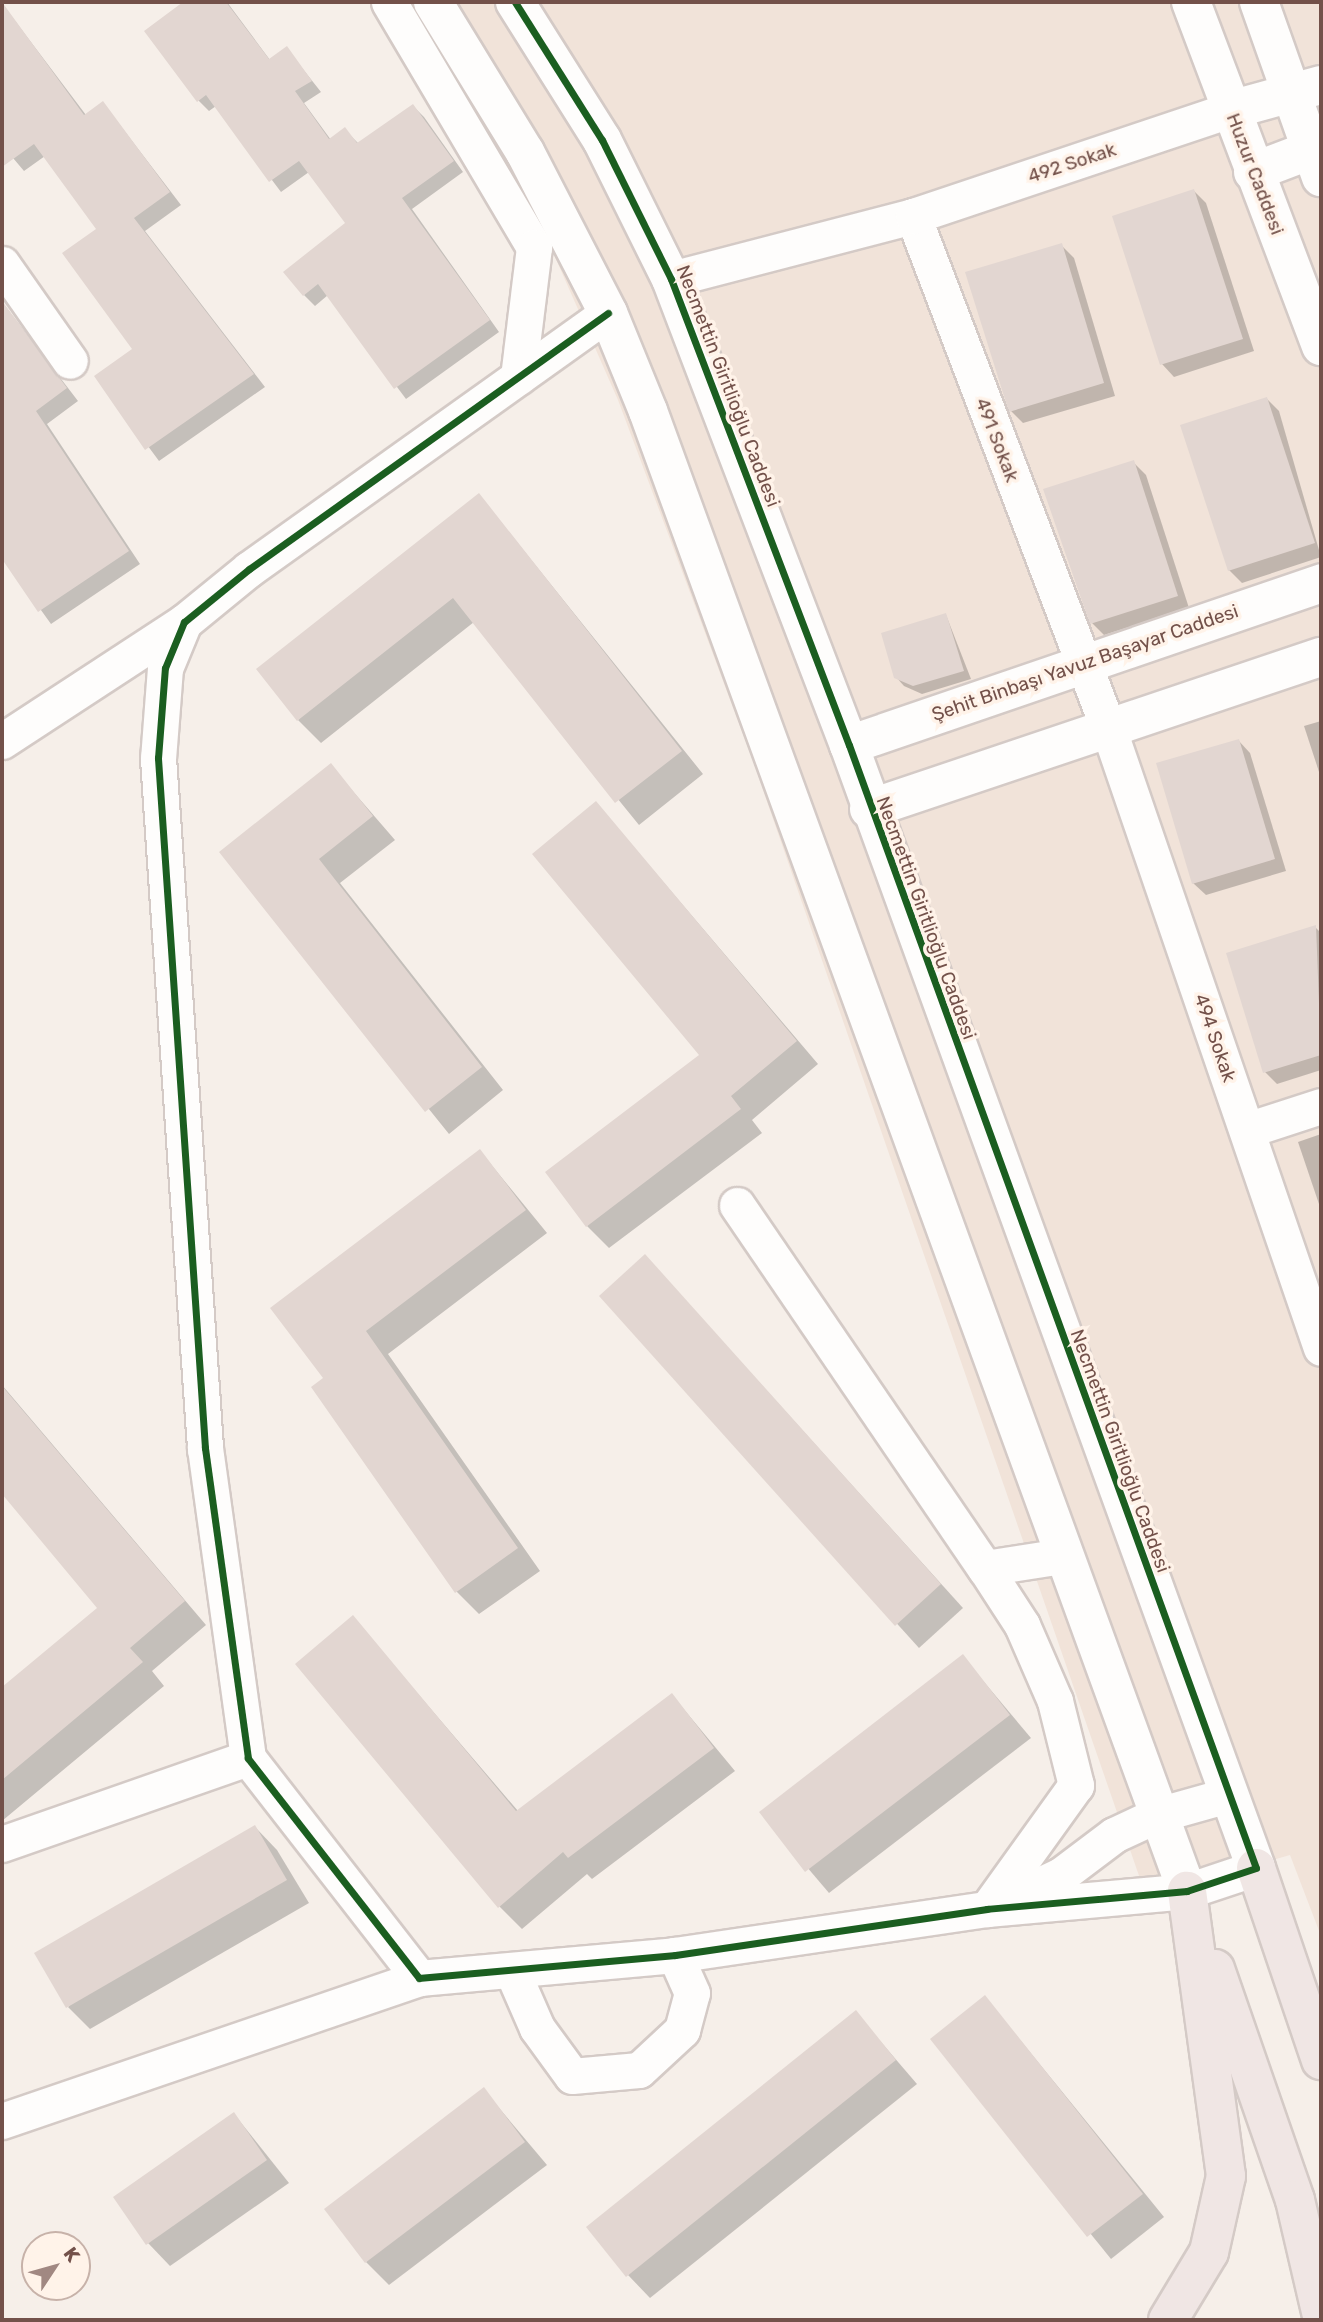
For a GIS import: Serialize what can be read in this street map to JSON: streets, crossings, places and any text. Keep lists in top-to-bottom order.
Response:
{
  "streets": {
    "street": [
      "492 Sokak",
      "Huzur Caddesi",
      "Necmettin Giritlioğlu Caddesi",
      "491 Sokak",
      "Şehit Binbaşı Yavuz Başayar Caddesi",
      "494 Sokak"
    ]
  },
  "crossings": [
    ["492 Sokak", "Huzur Caddesi"],
    ["492 Sokak", "Necmettin Giritlioğlu Caddesi"],
    ["492 Sokak", "491 Sokak"],
    ["Necmettin Giritlioğlu Caddesi", "Şehit Binbaşı Yavuz Başayar Caddesi"],
    ["491 Sokak", "Şehit Binbaşı Yavuz Başayar Caddesi"],
    ["491 Sokak", "494 Sokak"]
  ],
  "north": "top right"
}
